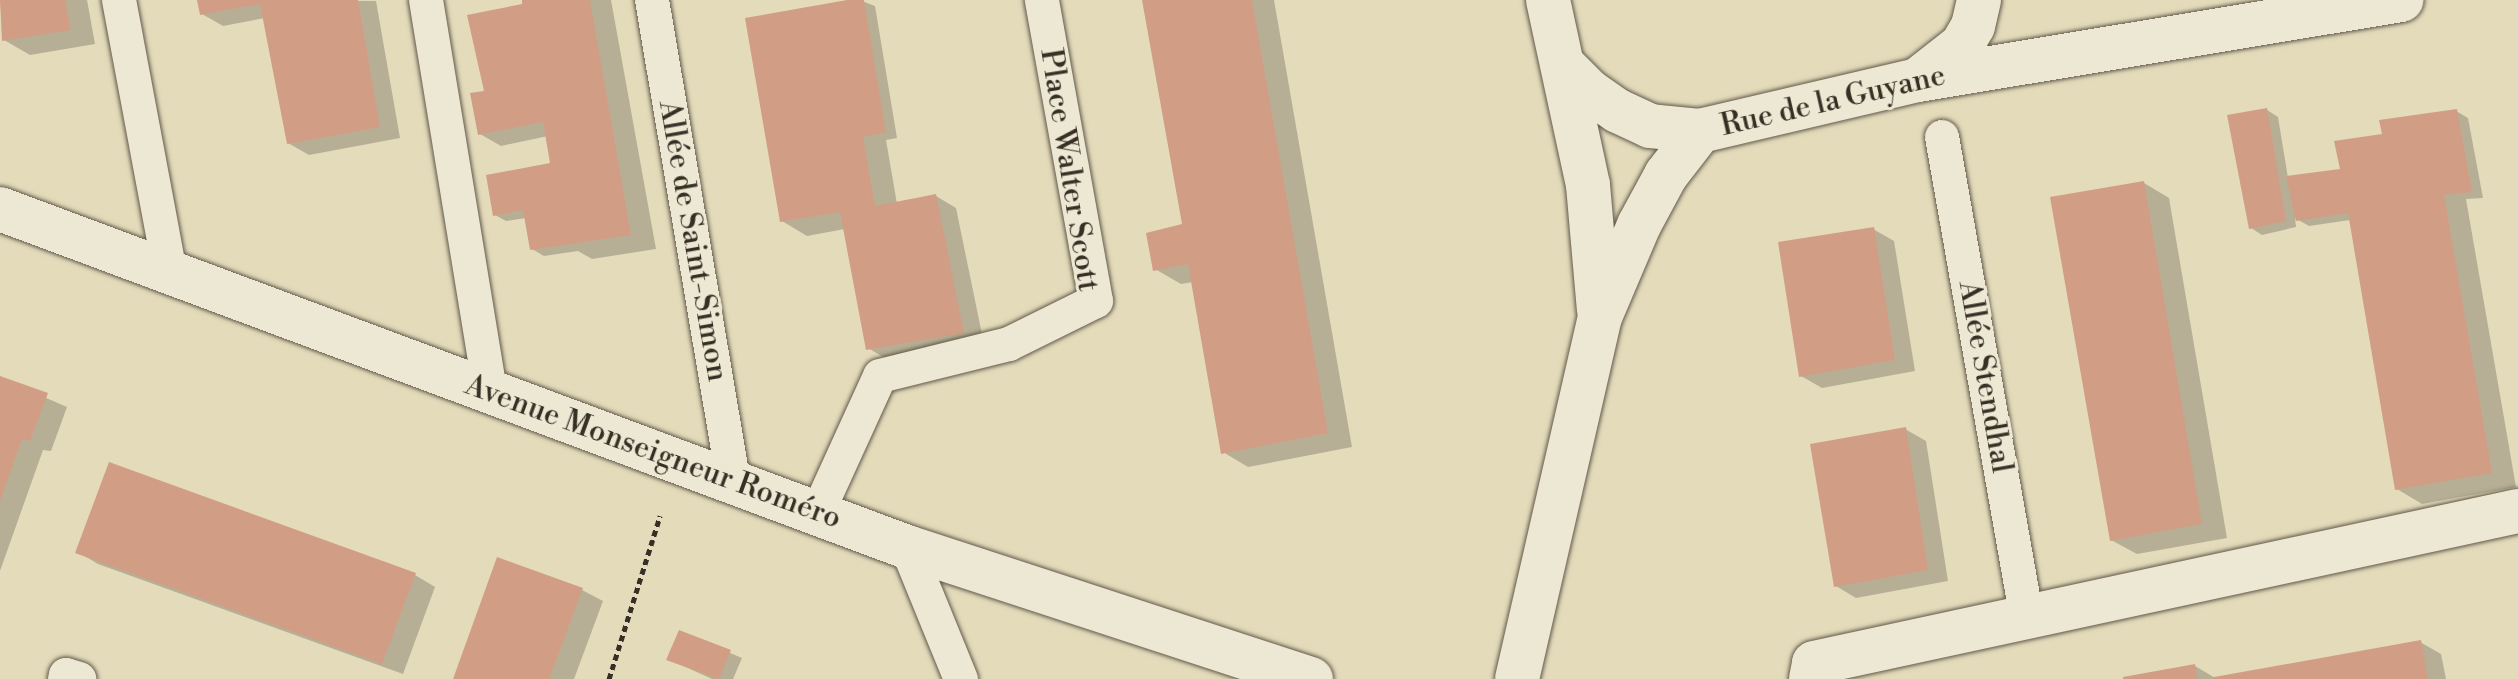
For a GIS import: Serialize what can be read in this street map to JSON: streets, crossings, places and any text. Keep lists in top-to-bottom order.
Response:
{
  "streets": {
    "street": ["Rue de la Guyane", "Avenue Monseigneur Roméro"],
    "lane": ["Place Walter Scott", "Allée de Saint-Simon", "Allée Stendhal"]
  },
  "crossings": [
    ["Place Walter Scott", "Avenue Monseigneur Roméro"],
    ["Allée de Saint-Simon", "Avenue Monseigneur Roméro"]
  ]
}
